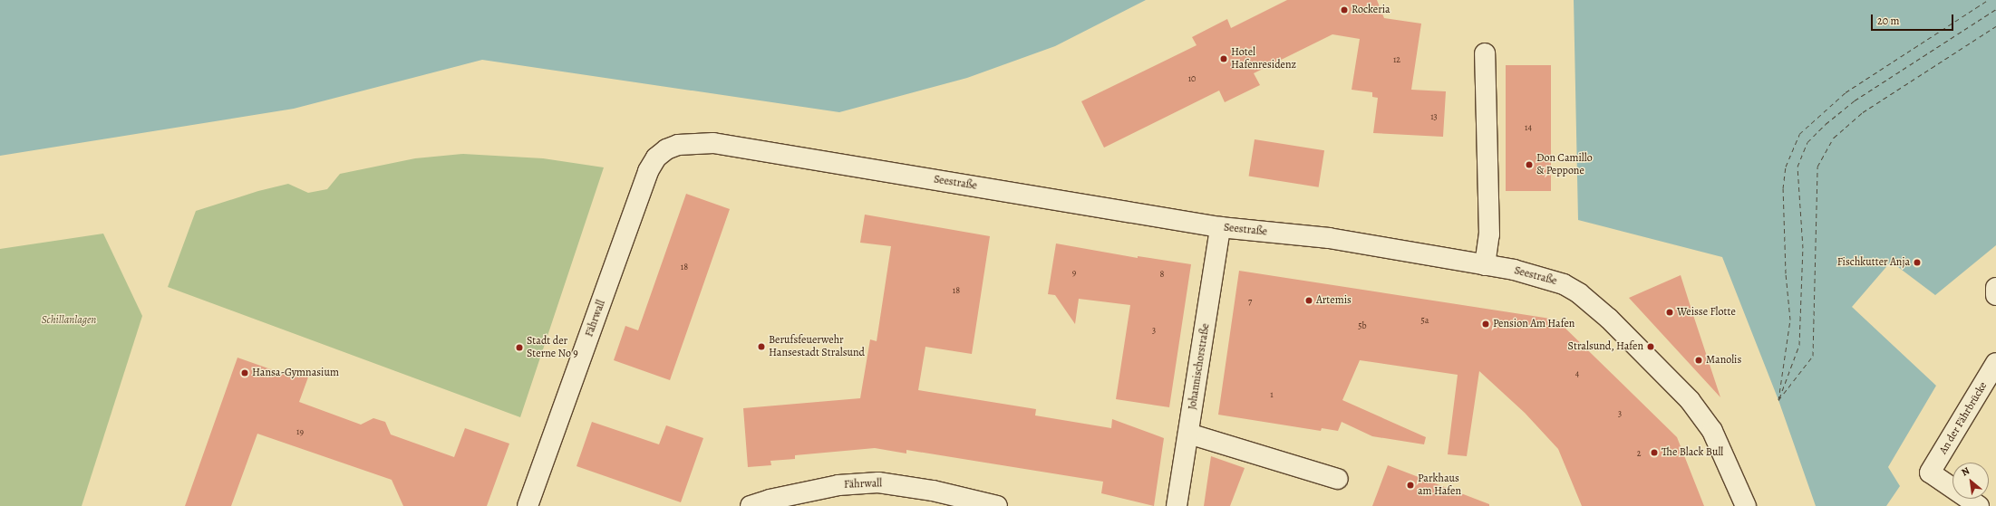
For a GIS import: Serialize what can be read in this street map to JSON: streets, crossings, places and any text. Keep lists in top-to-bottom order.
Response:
{
  "streets": {
    "street": [
      "Seestraße",
      "Fährwall",
      "Johannischorstraße",
      "An der Fährbrücke"
    ]
  },
  "crossings": [
    ["Seestraße", "Fährwall"],
    ["Seestraße", "Johannischorstraße"]
  ],
  "parks": ["Schillanlagen"],
  "places": [
    "Rockeria",
    "Hotel Hafenresidenz",
    "Don Camillo & Peppone",
    "Fischkutter Anja",
    "Artemis",
    "Weisse Flotte",
    "Pension Am Hafen",
    "Berufsfeuerwehr Hansestadt Stralsund",
    "Stralsund, Hafen",
    "Stadt der Sterne No 9",
    "Manolis",
    "Hansa-Gymnasium",
    "The Black Bull",
    "Parkhaus am Hafen"
  ],
  "house_numbers": [
    "12",
    "10",
    "13",
    "14",
    "18",
    "9",
    "8",
    "18",
    "7",
    "5a",
    "5b",
    "3",
    "4",
    "1",
    "3",
    "19",
    "2"
  ],
  "scale_bar": "20 m",
  "north": "top left"
}
